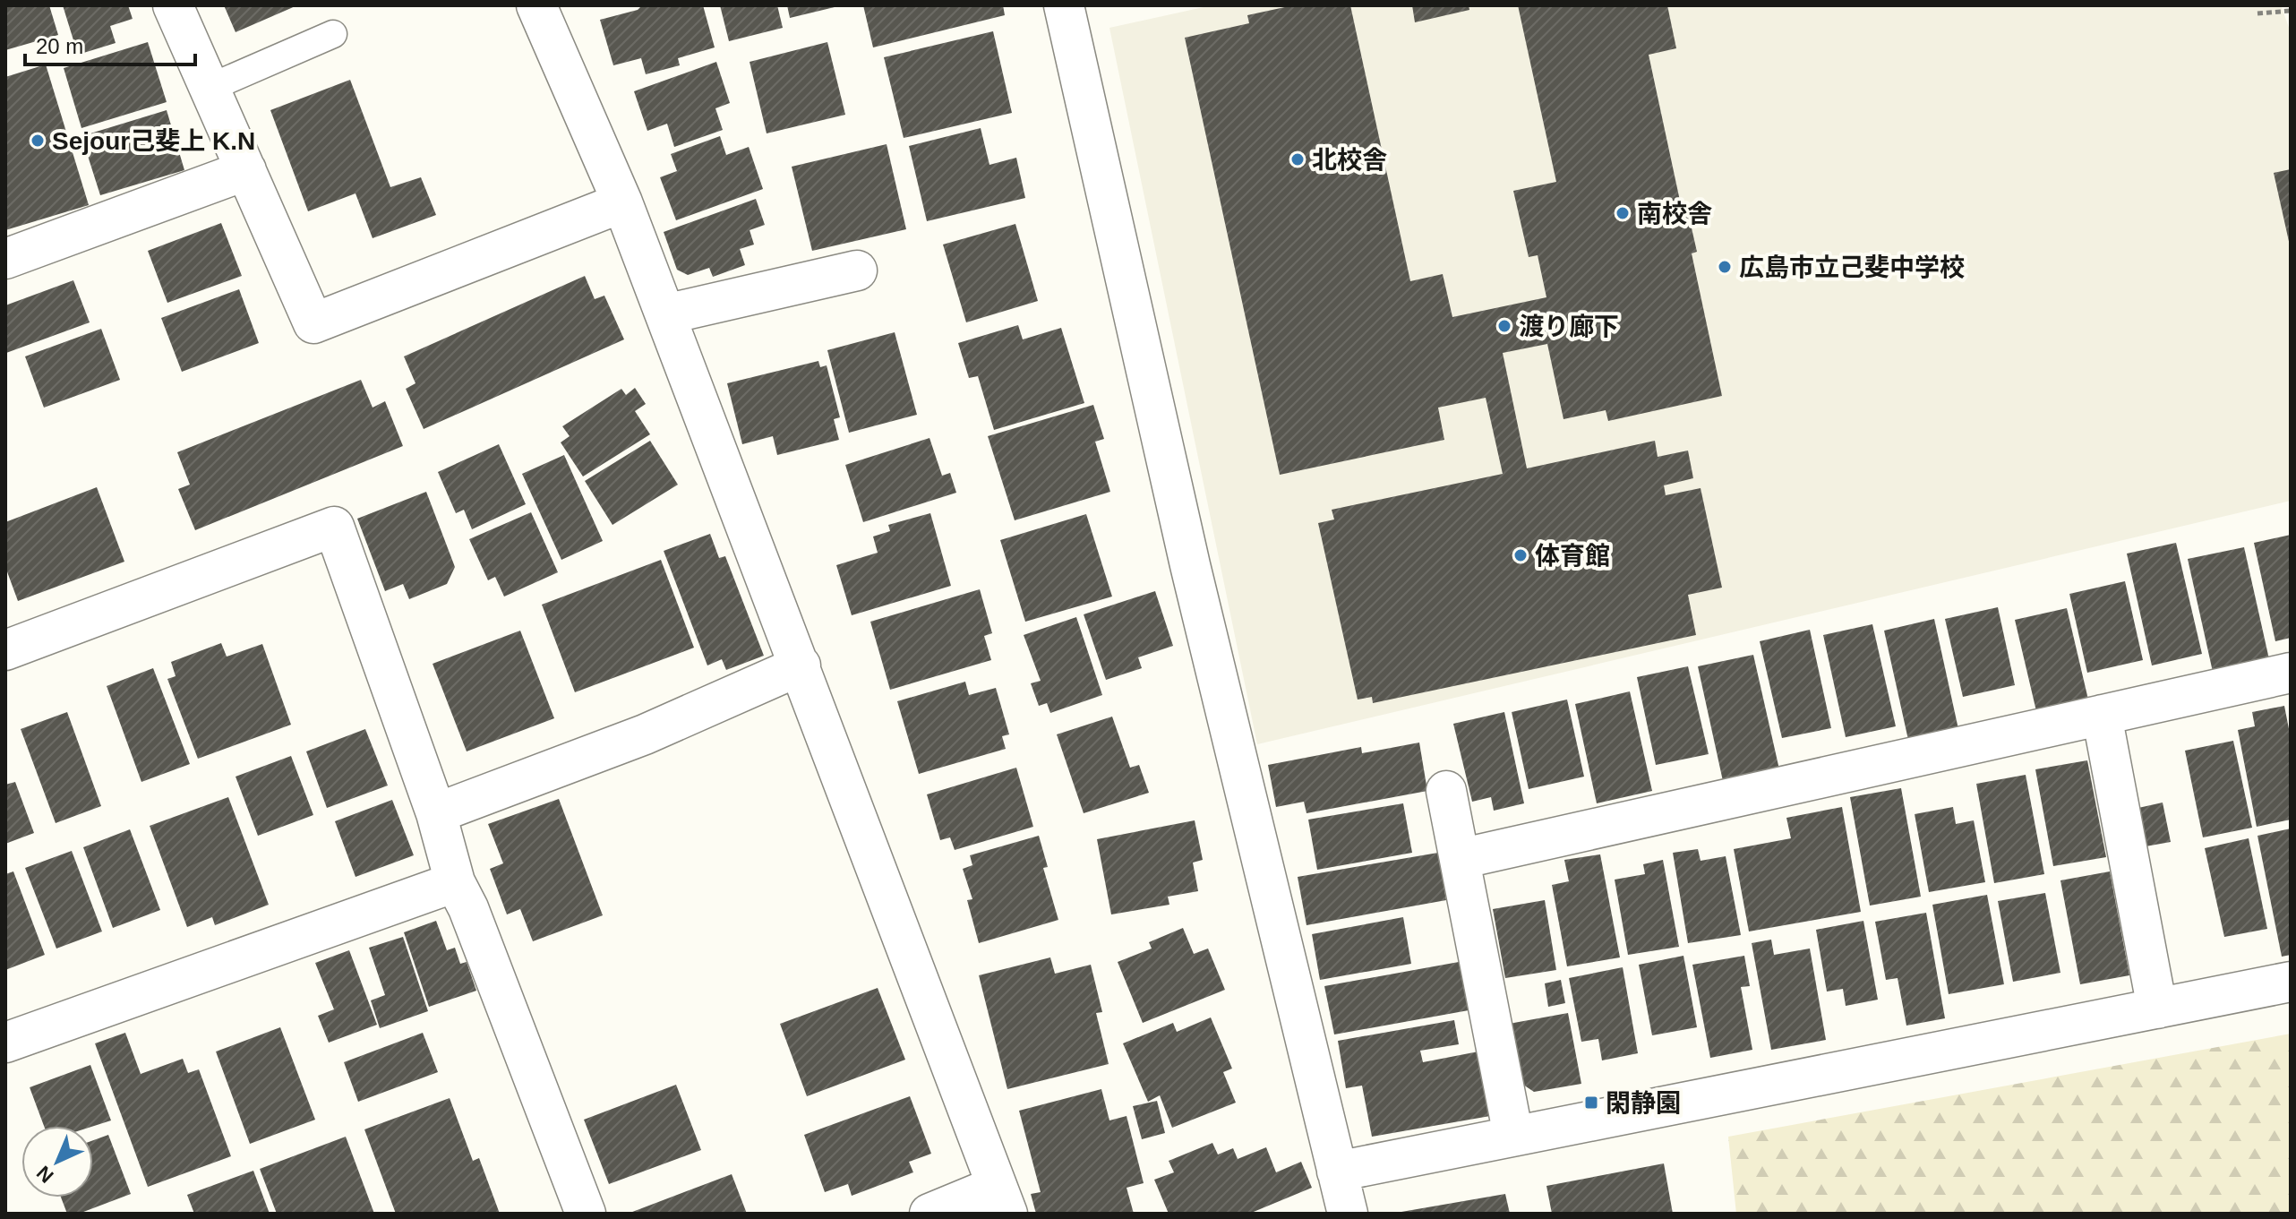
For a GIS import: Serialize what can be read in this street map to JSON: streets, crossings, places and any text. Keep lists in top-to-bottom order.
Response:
{
  "places": {
    "other": [
      "Sejour己斐上 K.N",
      "北校舎",
      "南校舎",
      "広島市立己斐中学校",
      "渡り廊下",
      "体育館"
    ],
    "transit": ["閑静園"]
  },
  "scale_bar": "20 m",
  "north": "bottom left"
}
